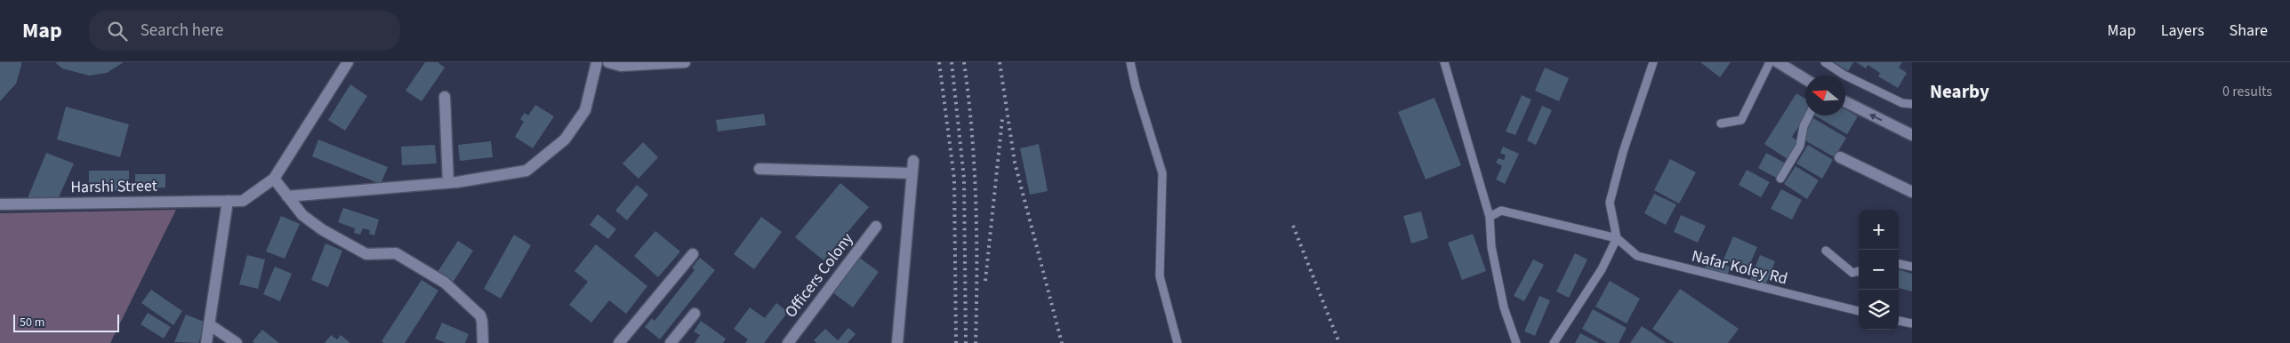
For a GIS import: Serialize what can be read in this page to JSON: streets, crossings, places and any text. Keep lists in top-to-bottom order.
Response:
{
  "streets": {
    "street": ["Harshi Street", "Officers Colony"],
    "lane": ["Nafar Koley Rd"]
  },
  "scale_bar": "50 m",
  "north": "left",
  "page": {
    "header": "Map",
    "search": "Search here",
    "nav": ["Map", "Layers", "Share"],
    "heading": ["Nearby", "0 results"],
    "map_buttons": ["+", "−"],
    "scale": "50 m"
  }
}
